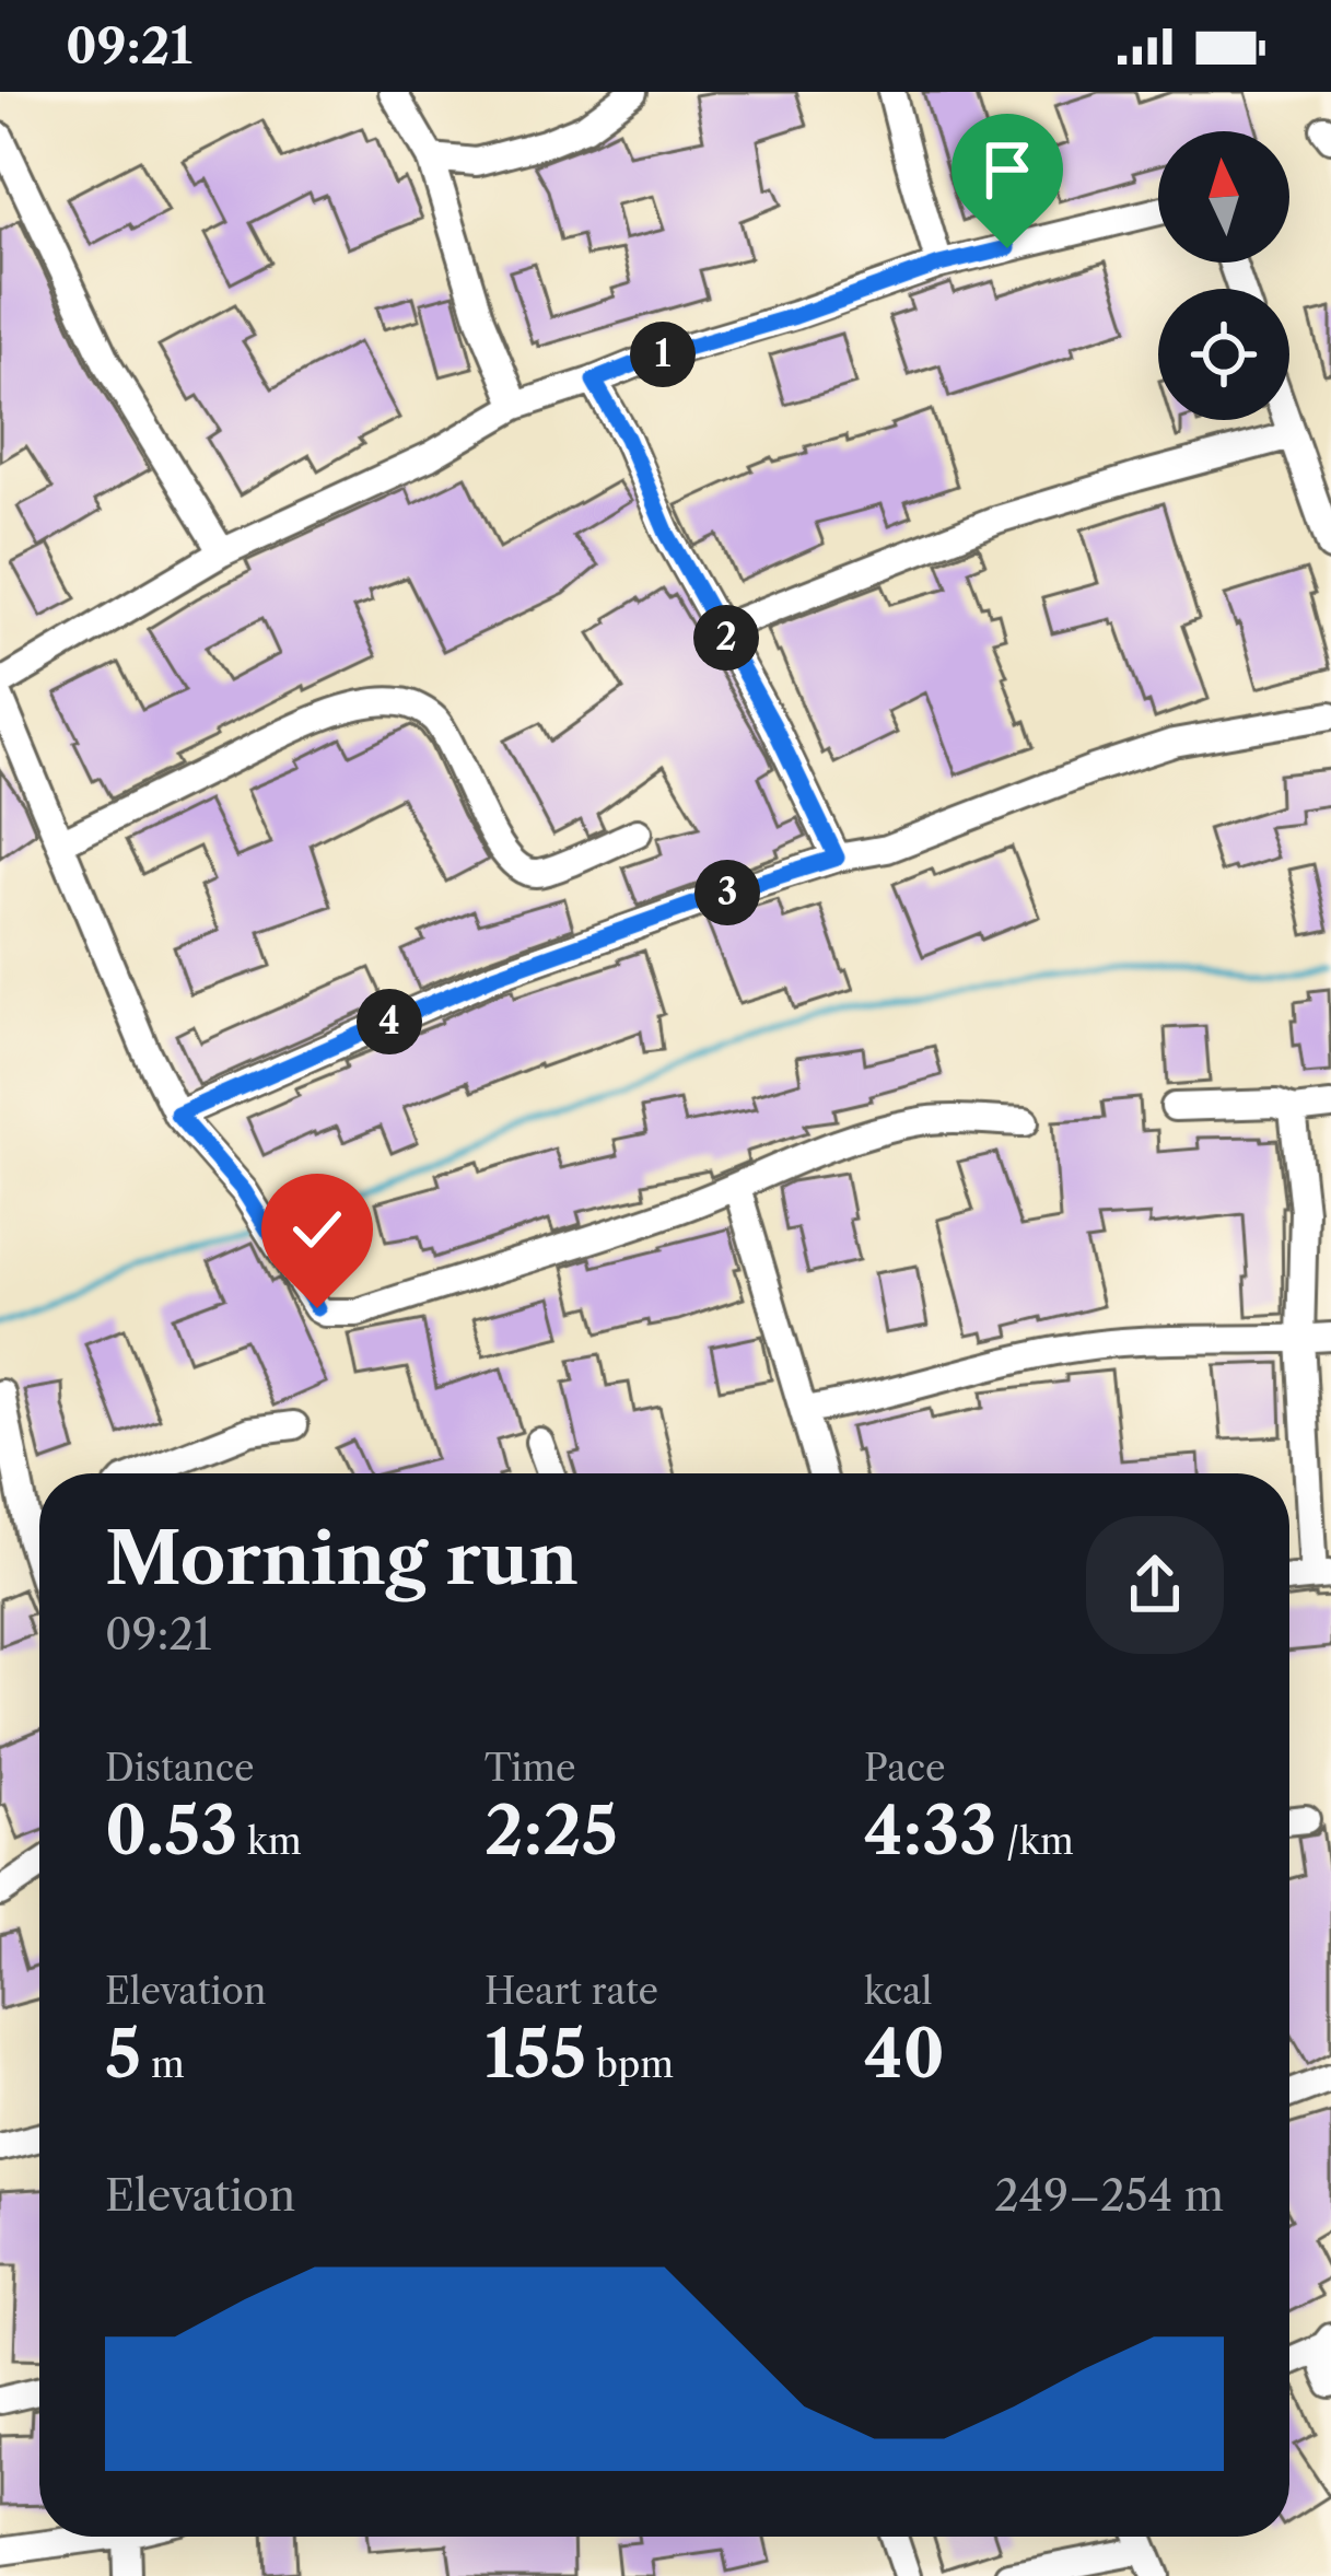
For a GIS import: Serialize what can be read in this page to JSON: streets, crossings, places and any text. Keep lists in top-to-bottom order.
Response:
{
  "north": "top",
  "page": {
    "status": "09:21",
    "pins": [
      "1",
      "2",
      "3",
      "4"
    ],
    "heading": ["Morning run", "09:21"],
    "stats": [
      ["Distance", "0.53 km"],
      ["Time", "2:25"],
      ["Pace", "4:33 /km"],
      ["Elevation", "5 m"],
      ["Heart rate", "155 bpm"],
      ["kcal", "40"]
    ],
    "chart": ["Elevation", "249–254 m"]
  }
}
